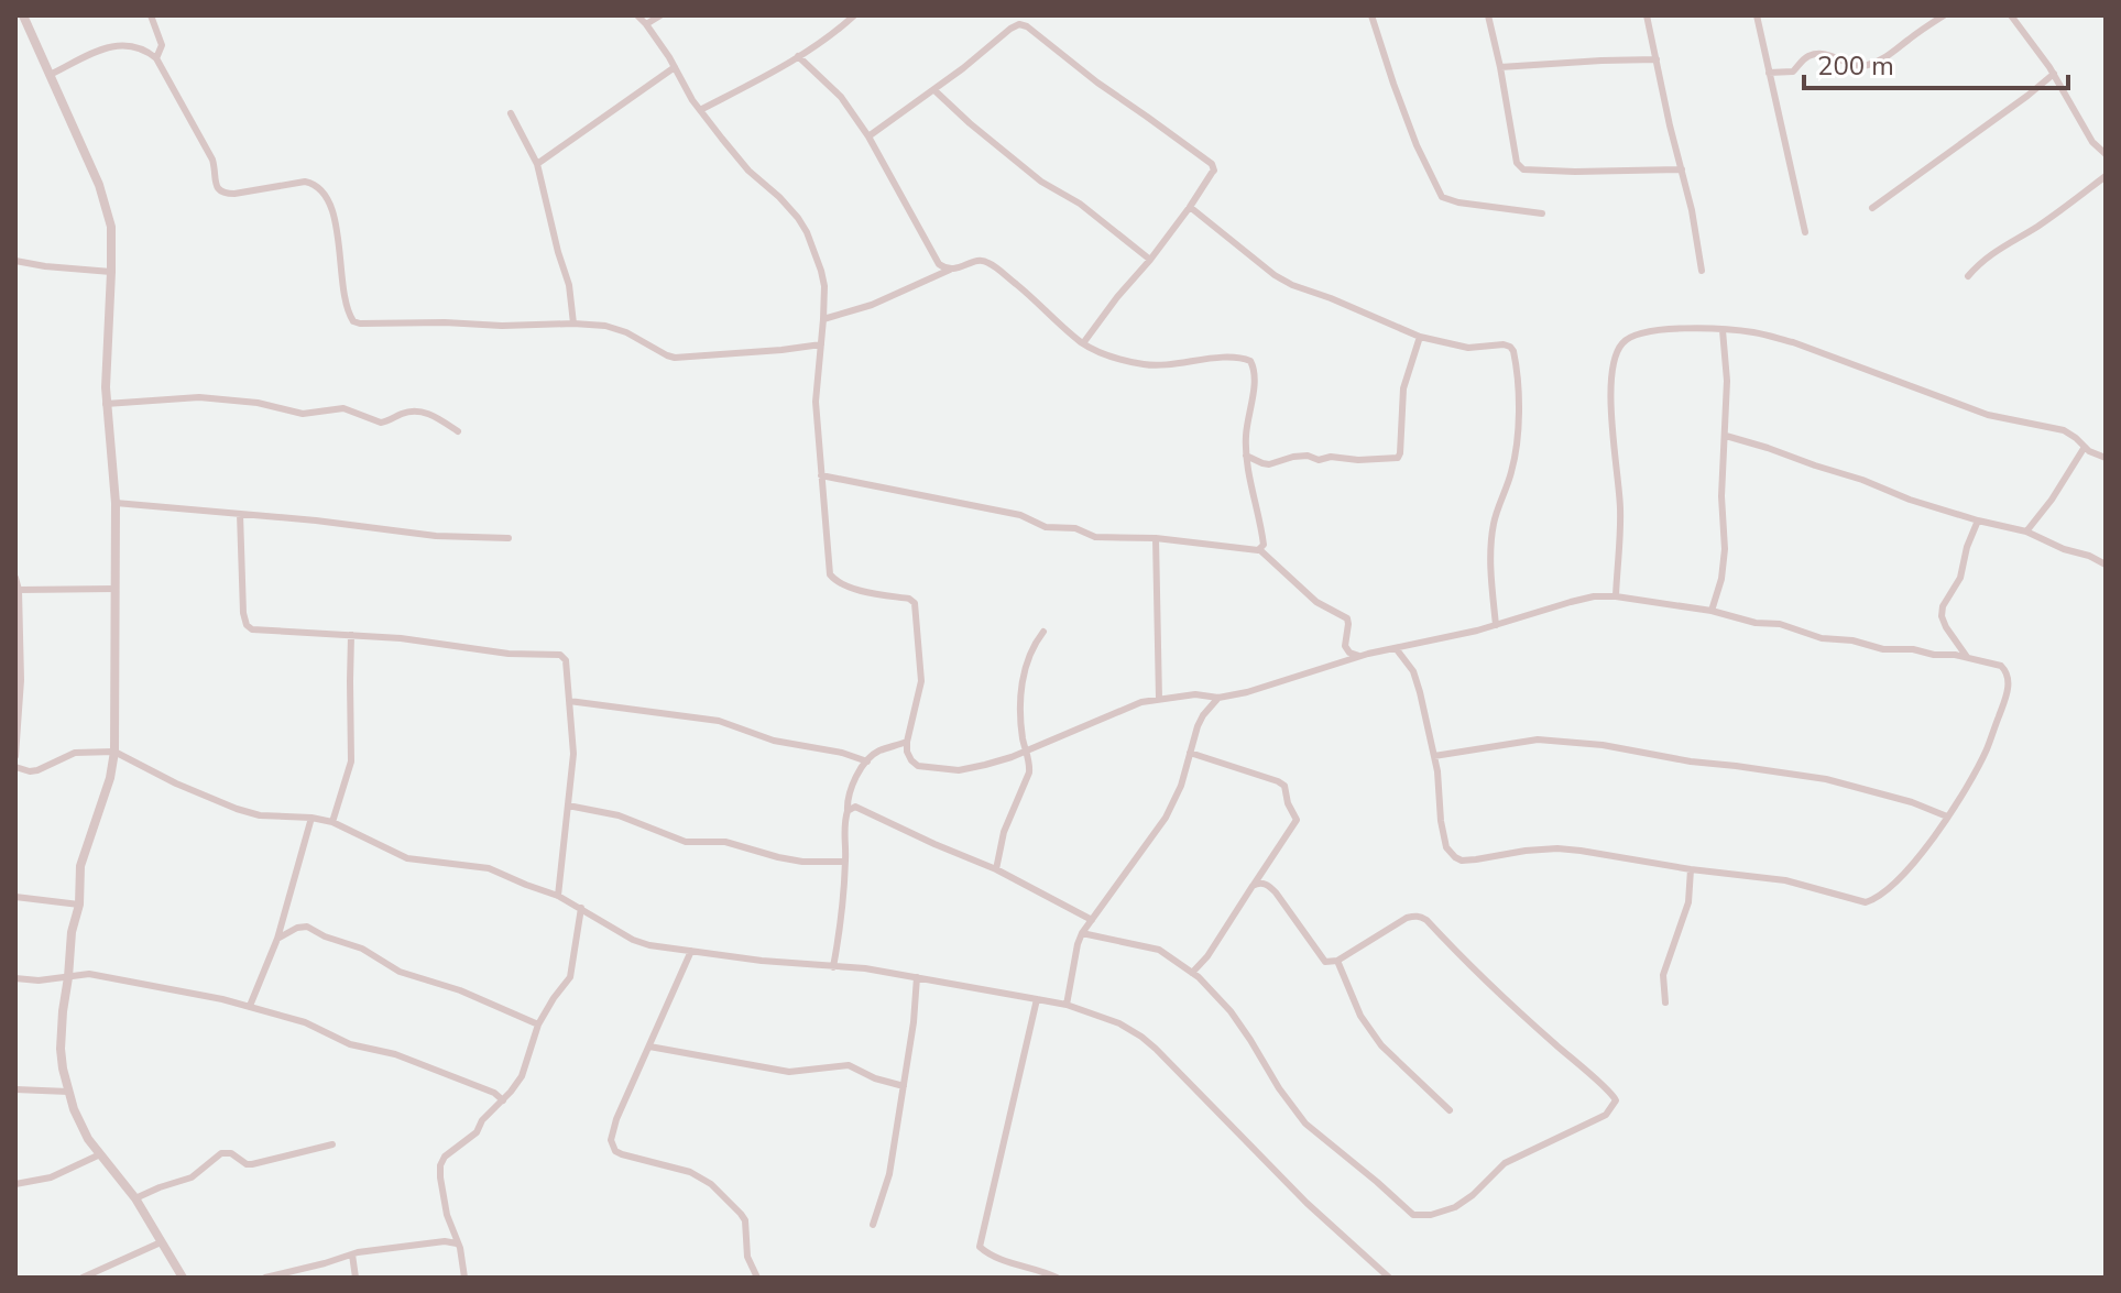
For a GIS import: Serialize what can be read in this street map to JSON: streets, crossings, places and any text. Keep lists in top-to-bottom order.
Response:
{
  "scale_bar": "200 m"
}
